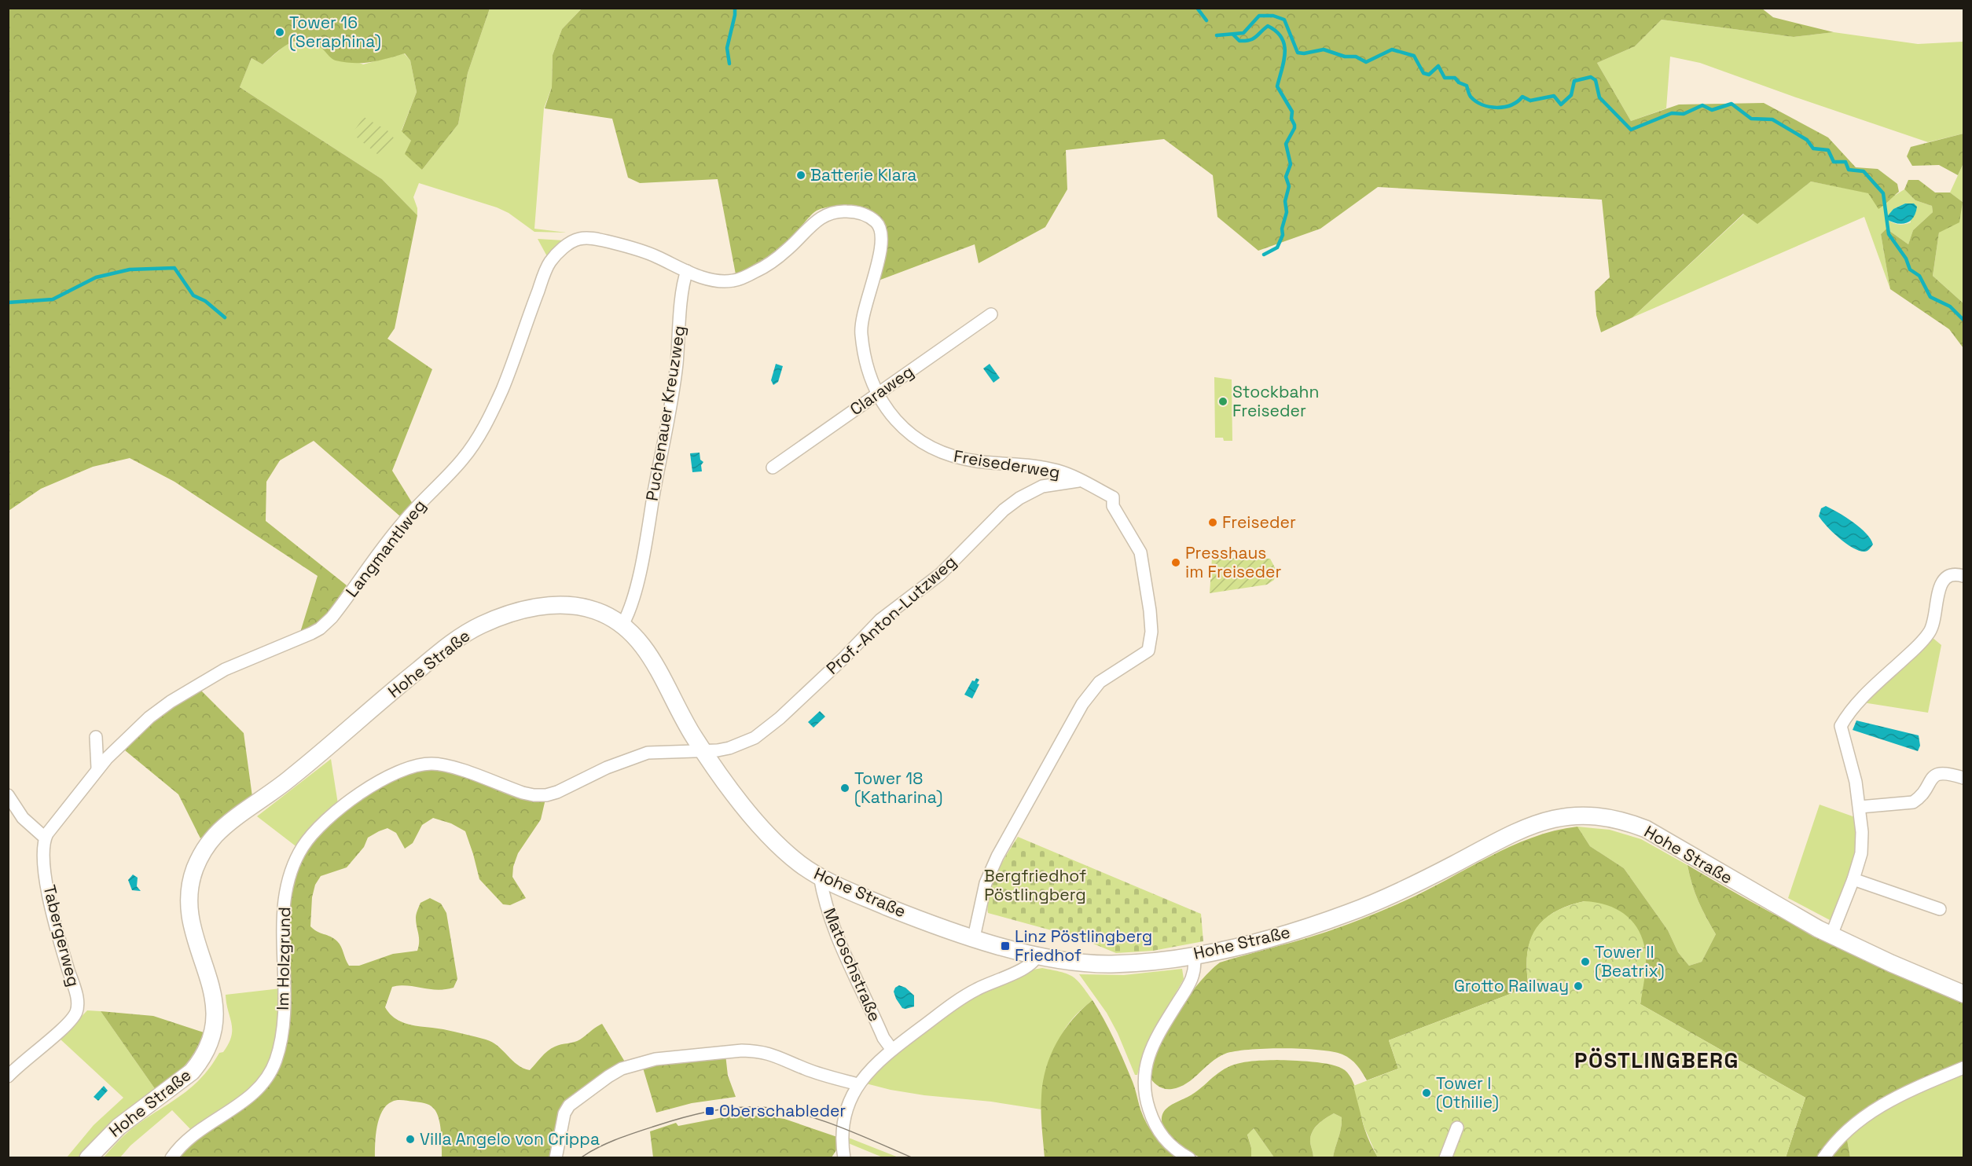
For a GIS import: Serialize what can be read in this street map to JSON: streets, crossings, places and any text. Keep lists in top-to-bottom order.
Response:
{
  "streets": {
    "main road": ["Hohe Straße"],
    "street": [
      "Claraweg",
      "Puchenauer Kreuzweg",
      "Freisederweg",
      "Langmantlweg",
      "Prof.-Anton-Lutzweg",
      "Tabergerweg",
      "Im Holzgrund",
      "Matoschstraße"
    ]
  },
  "crossings": [
    ["Claraweg", "Freisederweg"],
    ["Puchenauer Kreuzweg", "Freisederweg"],
    ["Puchenauer Kreuzweg", "Langmantlweg"],
    ["Puchenauer Kreuzweg", "Hohe Straße"],
    ["Freisederweg", "Langmantlweg"],
    ["Freisederweg", "Prof.-Anton-Lutzweg"],
    ["Freisederweg", "Hohe Straße"],
    ["Prof.-Anton-Lutzweg", "Hohe Straße"],
    ["Prof.-Anton-Lutzweg", "Im Holzgrund"],
    ["Hohe Straße", "Im Holzgrund"],
    ["Hohe Straße", "Matoschstraße"]
  ],
  "districts": ["PÖSTLINGBERG"],
  "parks": ["Bergfriedhof Pöstlingberg"],
  "places": {
    "other": [
      "Tower 16 (Seraphina)",
      "Batterie Klara",
      "Stockbahn Freiseder",
      "Freiseder",
      "Presshaus im Freiseder",
      "Tower 18 (Katharina)",
      "Tower II (Beatrix)",
      "Grotto Railway",
      "Tower I (Othilie)",
      "Villa Angelo von Crippa"
    ],
    "transit": ["Linz Pöstlingberg Friedhof", "Oberschableder"]
  }
}
